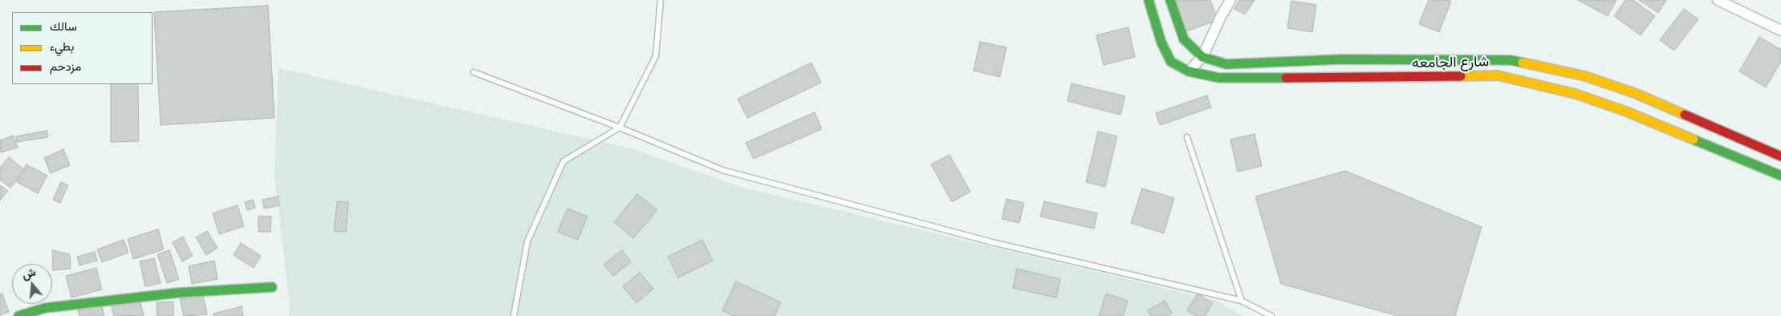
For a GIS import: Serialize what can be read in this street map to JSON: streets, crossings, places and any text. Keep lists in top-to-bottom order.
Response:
{
  "streets": {
    "street": ["شارع الجامعه"]
  },
  "legend": ["سالك", "بطيء", "مزدحم"],
  "north": "top"
}
